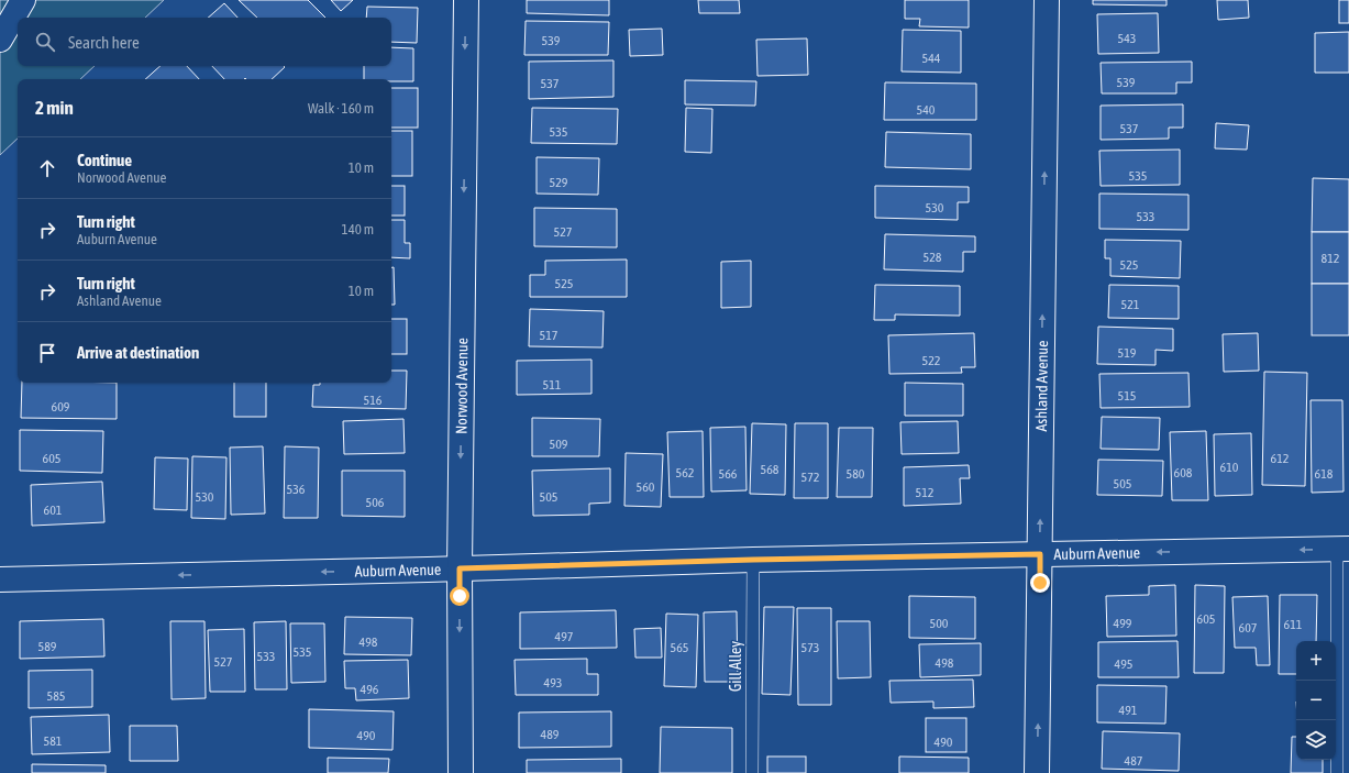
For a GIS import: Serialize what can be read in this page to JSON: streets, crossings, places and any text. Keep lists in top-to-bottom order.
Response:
{
  "streets": {
    "street": ["Norwood Avenue", "Ashland Avenue", "Auburn Avenue"],
    "lane": ["Gill Alley"]
  },
  "crossings": [
    ["Norwood Avenue", "Auburn Avenue"],
    ["Ashland Avenue", "Auburn Avenue"],
    ["Auburn Avenue", "Gill Alley"]
  ],
  "one_way": ["Norwood Avenue", "Ashland Avenue", "Auburn Avenue"],
  "house_numbers": [
    "543",
    "539",
    "544",
    "539",
    "537",
    "540",
    "537",
    "535",
    "535",
    "529",
    "530",
    "533",
    "527",
    "528",
    "812",
    "525",
    "525",
    "521",
    "517",
    "519",
    "522",
    "511",
    "515",
    "516",
    "609",
    "509",
    "605",
    "612",
    "610",
    "568",
    "562",
    "608",
    "566",
    "580",
    "618",
    "572",
    "505",
    "560",
    "536",
    "512",
    "530",
    "505",
    "506",
    "601",
    "605",
    "500",
    "499",
    "611",
    "607",
    "497",
    "498",
    "589",
    "565",
    "573",
    "535",
    "533",
    "527",
    "498",
    "495",
    "493",
    "496",
    "585",
    "491",
    "489",
    "490",
    "581",
    "490",
    "487"
  ],
  "page": {
    "search": "Search here",
    "heading": ["2 min", "Walk · 160 m"],
    "list": [
      ["Continue", "Norwood Avenue", "10 m"],
      ["Turn right", "Auburn Avenue", "140 m"],
      ["Turn right", "Ashland Avenue", "10 m"],
      "Arrive at destination"
    ],
    "map_buttons": ["+", "−"]
  }
}
